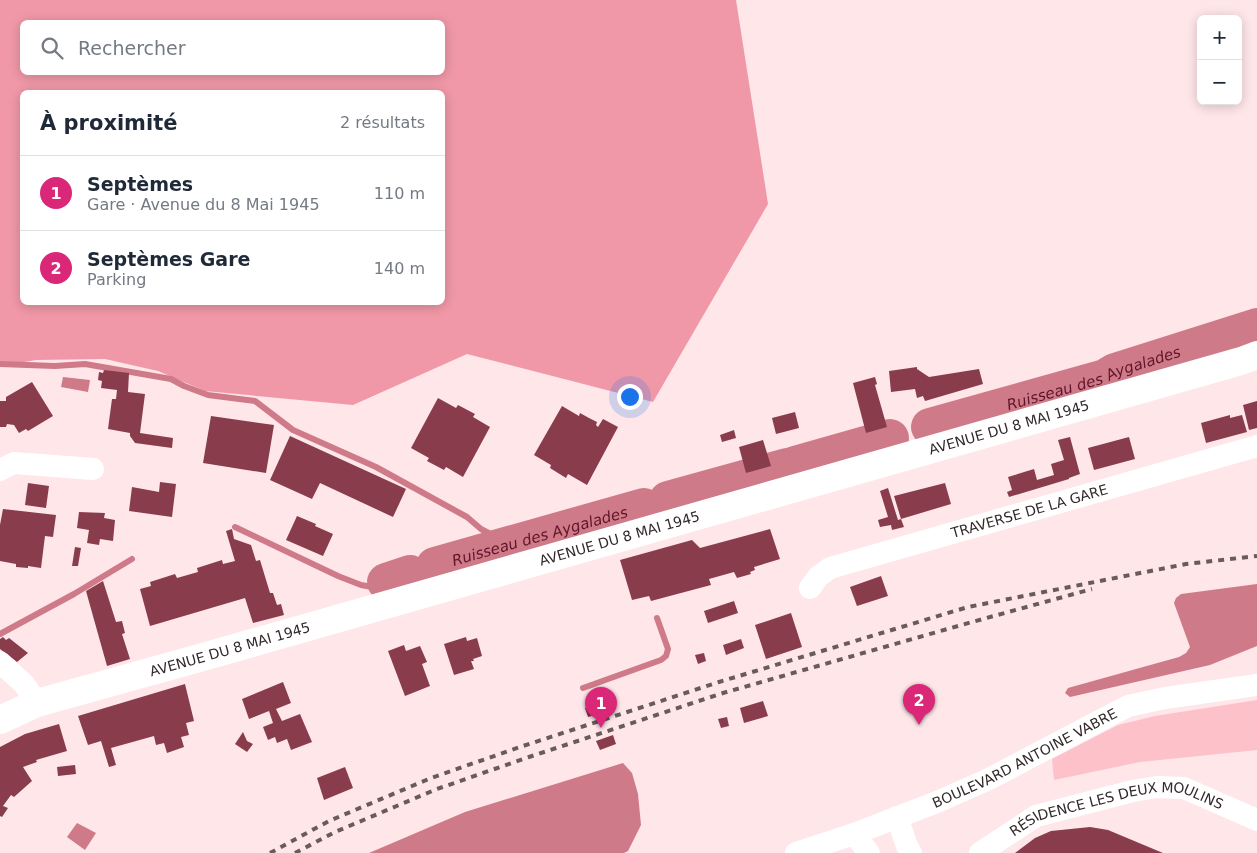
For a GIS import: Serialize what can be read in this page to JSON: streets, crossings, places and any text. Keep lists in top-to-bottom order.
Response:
{
  "streets": {
    "main road": ["AVENUE DU 8 MAI 1945"],
    "street": ["TRAVERSE DE LA GARE", "BOULEVARD ANTOINE VABRE", "RÉSIDENCE LES DEUX MOULINS"]
  },
  "water": ["Ruisseau des Aygalades"],
  "page": {
    "map_buttons": ["+", "−"],
    "search": "Rechercher",
    "heading": ["À proximité", "2 résultats"],
    "list": [
      {
        "mark": "1",
        "name": "Septèmes",
        "note": "Gare · Avenue du 8 Mai 1945",
        "value": "110 m"
      },
      {
        "mark": "2",
        "name": "Septèmes Gare",
        "note": "Parking",
        "value": "140 m"
      }
    ],
    "pins": ["2", "1"]
  }
}
